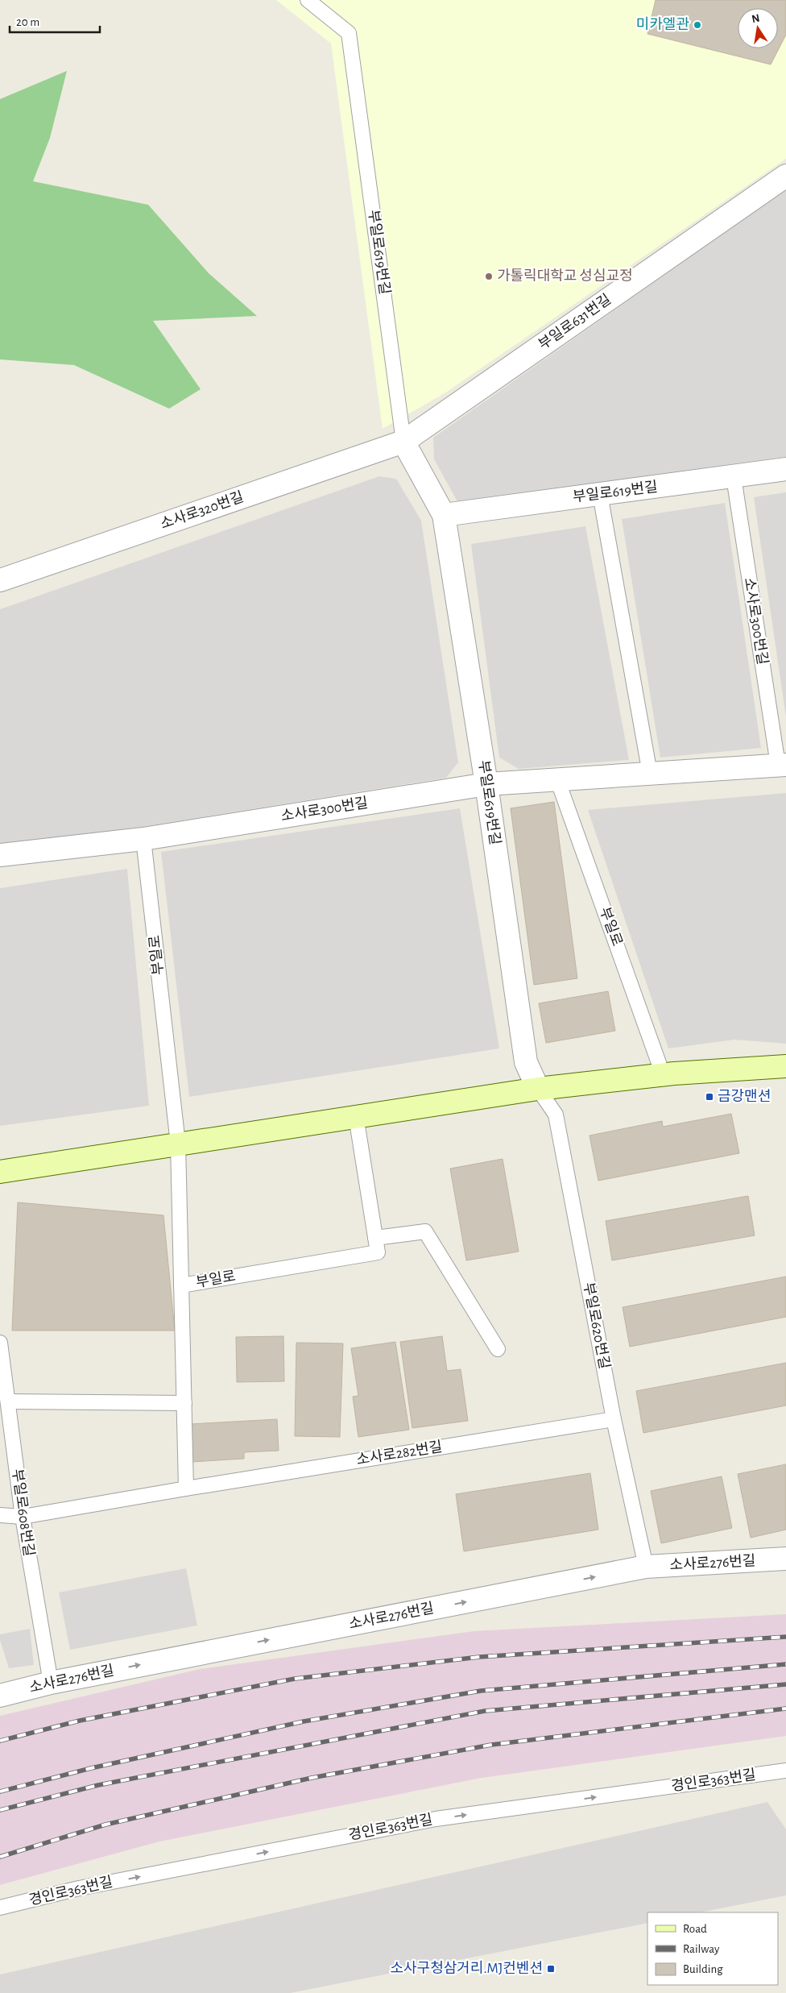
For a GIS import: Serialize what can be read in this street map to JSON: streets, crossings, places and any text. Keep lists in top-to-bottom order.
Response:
{
  "streets": {
    "street": [
      "부일로619번길",
      "부일로631번길",
      "소사로320번길",
      "소사로300번길",
      "소사로276번길"
    ],
    "lane": [
      "부일로",
      "부일로620번길",
      "소사로282번길",
      "부일로608번길",
      "경인로363번길"
    ]
  },
  "crossings": [
    ["부일로619번길", "부일로631번길"],
    ["부일로619번길", "소사로320번길"],
    ["부일로619번길", "소사로300번길"],
    ["부일로619번길", "부일로620번길"],
    ["부일로631번길", "소사로320번길"],
    ["소사로300번길", "부일로"],
    ["부일로620번길", "소사로282번길"],
    ["부일로620번길", "소사로276번길"],
    ["소사로282번길", "부일로608번길"],
    ["부일로608번길", "소사로276번길"]
  ],
  "one_way": ["소사로276번길", "경인로363번길"],
  "places": {
    "other": ["미카엘관", "가톨릭대학교 성심교정"],
    "transit": ["금강맨션", "소사구청삼거리.MJ컨벤션"]
  },
  "legend": ["Road", "Railway", "Building"],
  "scale_bar": "20 m",
  "north": "top"
}
